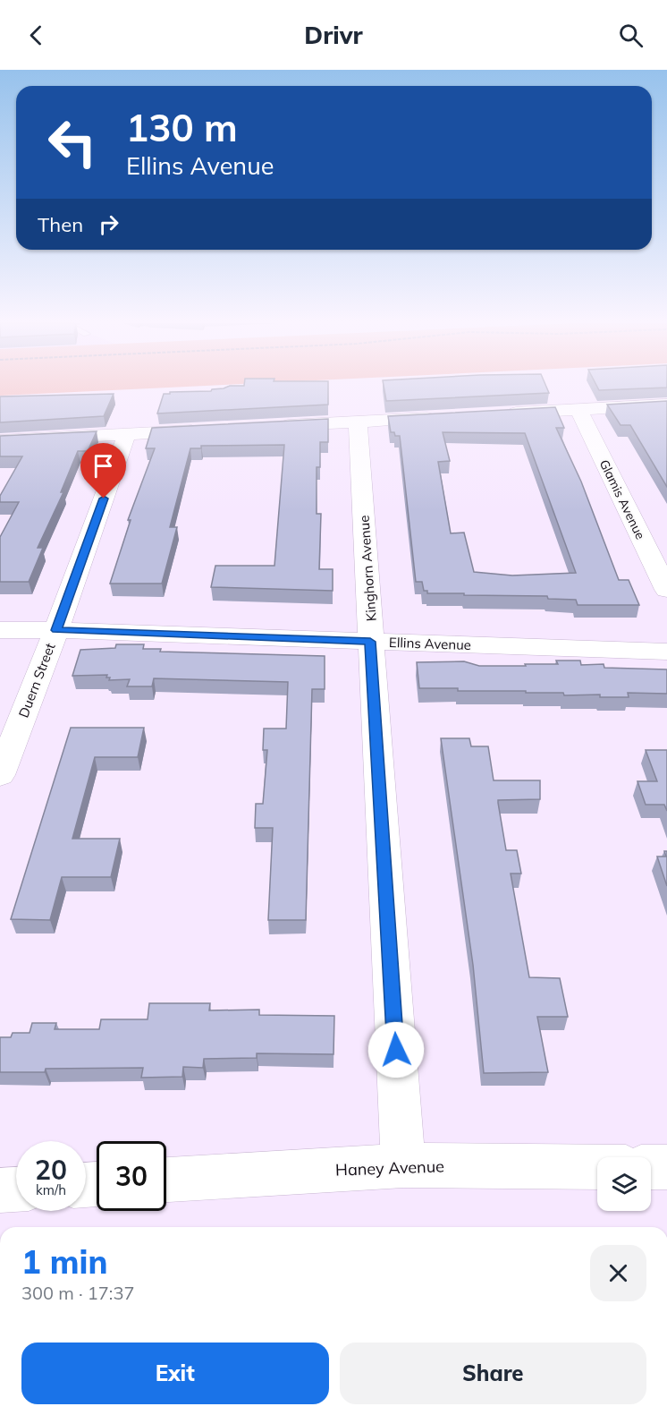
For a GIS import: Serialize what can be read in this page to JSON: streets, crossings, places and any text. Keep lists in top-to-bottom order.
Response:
{
  "streets": {
    "street": [
      "Glamis Avenue",
      "Kinghorn Avenue",
      "Ellins Avenue",
      "Duern Street",
      "Haney Avenue"
    ]
  },
  "crossings": [
    ["Kinghorn Avenue", "Ellins Avenue"],
    ["Kinghorn Avenue", "Haney Avenue"],
    ["Ellins Avenue", "Duern Street"]
  ],
  "page": {
    "header": "Drivr",
    "turn": ["130 m", "Ellins Avenue"],
    "then": "Then",
    "speed": "20 km/h",
    "limit": "30",
    "heading": ["1 min", "300 m · 17:37"],
    "buttons": ["Exit", "Share"]
  }
}
